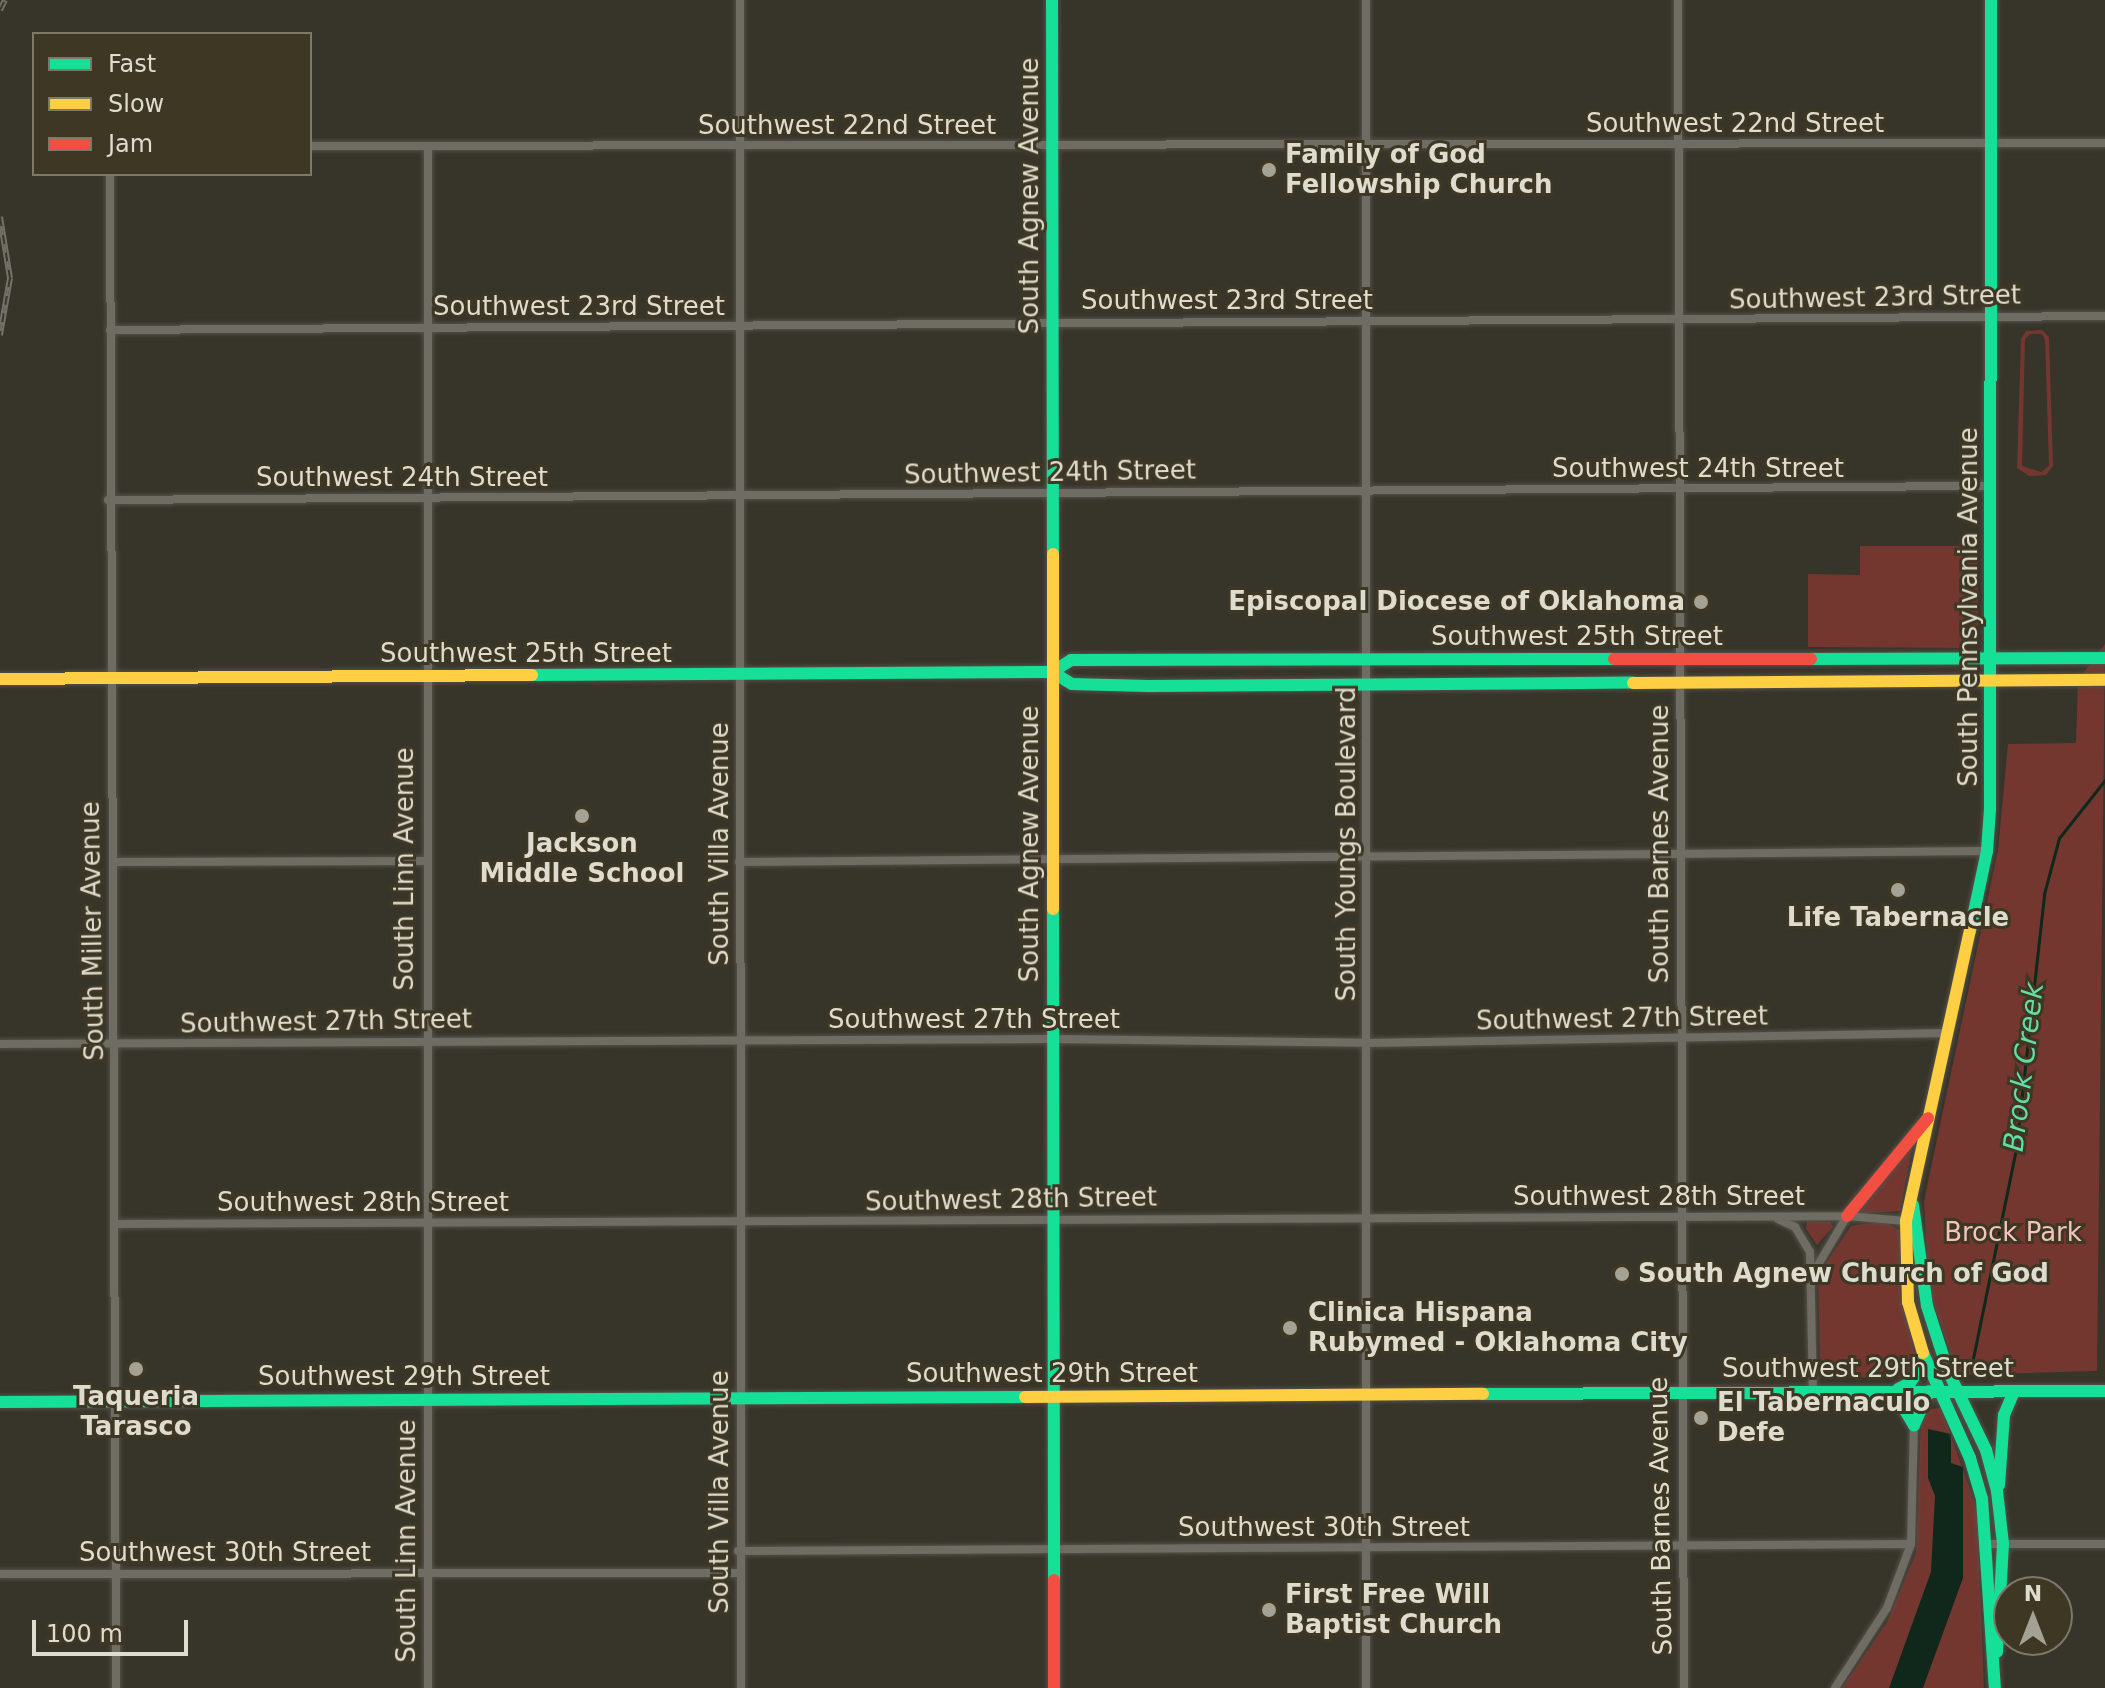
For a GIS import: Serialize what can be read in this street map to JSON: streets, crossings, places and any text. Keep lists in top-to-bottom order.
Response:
{
  "streets": {
    "main road": [
      "South Agnew Avenue",
      "South Pennsylvania Avenue",
      "Southwest 25th Street",
      "Southwest 29th Street"
    ],
    "street": [
      "Southwest 22nd Street",
      "Southwest 23rd Street",
      "Southwest 24th Street",
      "South Villa Avenue",
      "South Youngs Boulevard",
      "South Barnes Avenue",
      "South Linn Avenue",
      "South Miller Avenue",
      "Southwest 27th Street",
      "Southwest 28th Street",
      "Southwest 30th Street"
    ]
  },
  "crossings": [
    ["Southwest 22nd Street", "South Agnew Avenue"],
    ["Southwest 22nd Street", "South Pennsylvania Avenue"],
    ["Southwest 22nd Street", "South Villa Avenue"],
    ["Southwest 22nd Street", "South Youngs Boulevard"],
    ["Southwest 22nd Street", "South Barnes Avenue"],
    ["Southwest 22nd Street", "South Linn Avenue"],
    ["South Agnew Avenue", "Southwest 23rd Street"],
    ["South Agnew Avenue", "Southwest 24th Street"],
    ["South Agnew Avenue", "Southwest 25th Street"],
    ["South Agnew Avenue", "Southwest 27th Street"],
    ["South Agnew Avenue", "Southwest 28th Street"],
    ["South Agnew Avenue", "Southwest 29th Street"],
    ["South Agnew Avenue", "Southwest 30th Street"],
    ["Southwest 23rd Street", "South Pennsylvania Avenue"],
    ["Southwest 23rd Street", "South Villa Avenue"],
    ["Southwest 23rd Street", "South Youngs Boulevard"],
    ["Southwest 23rd Street", "South Barnes Avenue"],
    ["Southwest 23rd Street", "South Linn Avenue"],
    ["Southwest 23rd Street", "South Miller Avenue"],
    ["Southwest 24th Street", "South Pennsylvania Avenue"],
    ["Southwest 24th Street", "South Villa Avenue"],
    ["Southwest 24th Street", "South Youngs Boulevard"],
    ["Southwest 24th Street", "South Barnes Avenue"],
    ["Southwest 24th Street", "South Linn Avenue"],
    ["Southwest 24th Street", "South Miller Avenue"],
    ["South Pennsylvania Avenue", "Southwest 25th Street"],
    ["South Pennsylvania Avenue", "Southwest 27th Street"],
    ["South Pennsylvania Avenue", "Southwest 28th Street"],
    ["South Pennsylvania Avenue", "Southwest 29th Street"],
    ["Southwest 25th Street", "South Villa Avenue"],
    ["Southwest 25th Street", "South Youngs Boulevard"],
    ["Southwest 25th Street", "South Barnes Avenue"],
    ["Southwest 25th Street", "South Linn Avenue"],
    ["Southwest 25th Street", "South Miller Avenue"],
    ["South Villa Avenue", "Southwest 27th Street"],
    ["South Villa Avenue", "Southwest 28th Street"],
    ["South Villa Avenue", "Southwest 29th Street"],
    ["South Villa Avenue", "Southwest 30th Street"],
    ["South Youngs Boulevard", "Southwest 27th Street"],
    ["South Youngs Boulevard", "Southwest 28th Street"],
    ["South Youngs Boulevard", "Southwest 29th Street"],
    ["South Youngs Boulevard", "Southwest 30th Street"],
    ["South Barnes Avenue", "Southwest 27th Street"],
    ["South Barnes Avenue", "Southwest 28th Street"],
    ["South Barnes Avenue", "Southwest 29th Street"],
    ["South Barnes Avenue", "Southwest 30th Street"],
    ["South Linn Avenue", "Southwest 27th Street"],
    ["South Linn Avenue", "Southwest 28th Street"],
    ["South Linn Avenue", "Southwest 29th Street"],
    ["South Linn Avenue", "Southwest 30th Street"],
    ["South Miller Avenue", "Southwest 27th Street"],
    ["South Miller Avenue", "Southwest 28th Street"],
    ["South Miller Avenue", "Southwest 29th Street"],
    ["South Miller Avenue", "Southwest 30th Street"]
  ],
  "water": ["Brock Creek"],
  "parks": ["Brock Park"],
  "places": [
    "Family of God Fellowship Church",
    "Episcopal Diocese of Oklahoma",
    "Jackson Middle School",
    "Life Tabernacle",
    "South Agnew Church of God",
    "Clinica Hispana Rubymed - Oklahoma City",
    "Taqueria Tarasco",
    "El Tabernaculo Defe",
    "First Free Will Baptist Church"
  ],
  "legend": ["Fast", "Slow", "Jam"],
  "scale_bar": "100 m",
  "north": "top"
}
